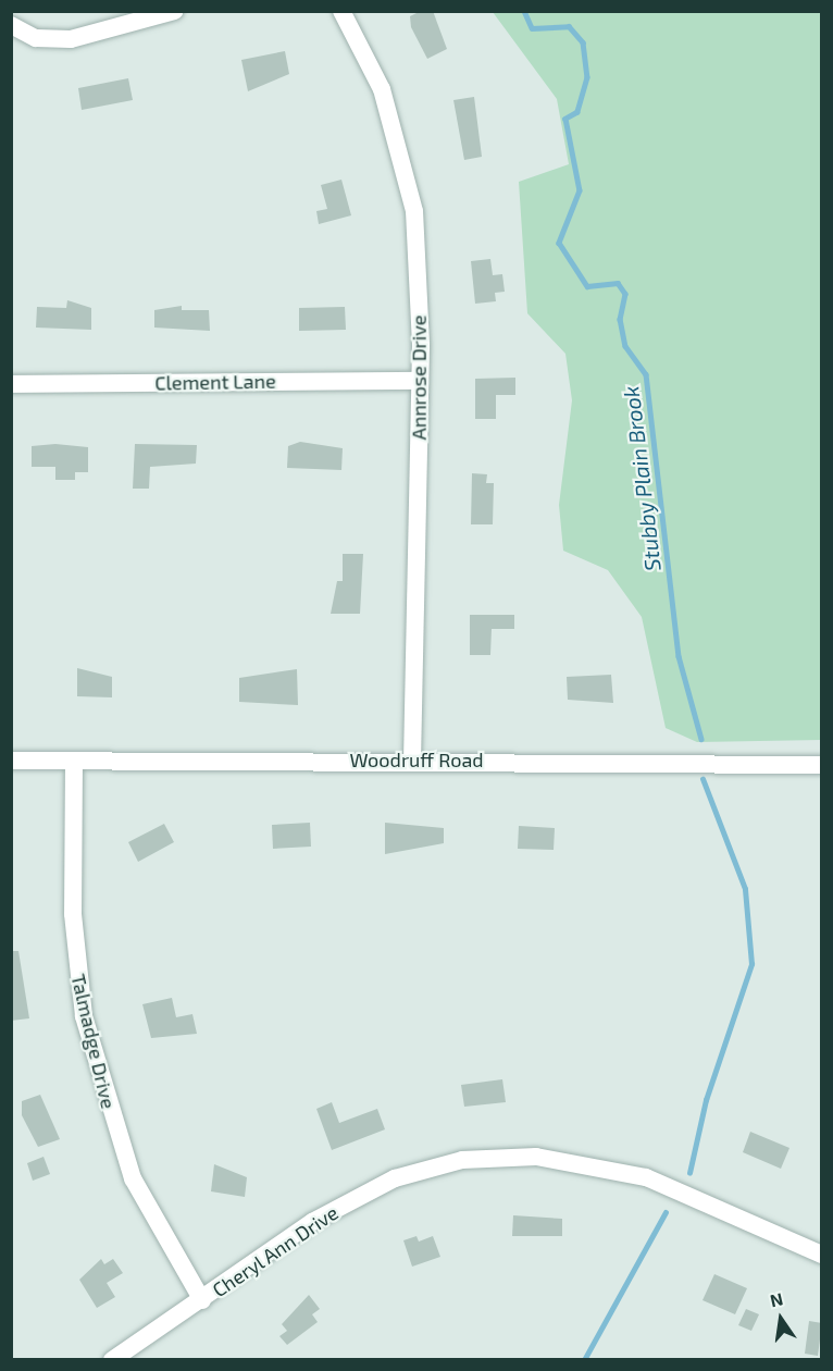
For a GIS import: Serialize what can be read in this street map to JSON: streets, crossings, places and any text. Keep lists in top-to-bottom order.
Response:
{
  "streets": {
    "street": [
      "Annrose Drive",
      "Clement Lane",
      "Woodruff Road",
      "Talmadge Drive",
      "Cheryl Ann Drive"
    ]
  },
  "crossings": [
    ["Annrose Drive", "Clement Lane"],
    ["Annrose Drive", "Woodruff Road"],
    ["Woodruff Road", "Talmadge Drive"],
    ["Talmadge Drive", "Cheryl Ann Drive"]
  ],
  "water": ["Stubby Plain Brook"],
  "north": "top"
}
